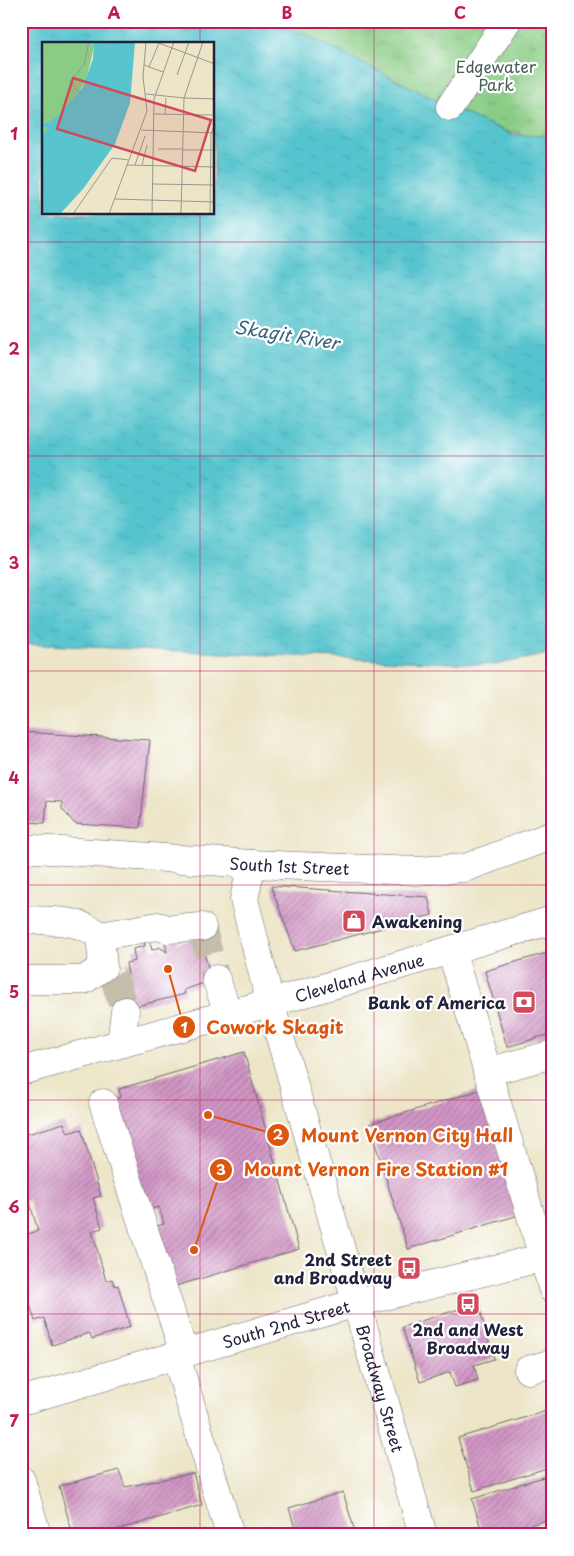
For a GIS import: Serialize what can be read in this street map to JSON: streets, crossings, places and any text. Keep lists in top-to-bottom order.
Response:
{
  "streets": {
    "street": [
      "South 1st Street",
      "Cleveland Avenue",
      "South 2nd Street",
      "Broadway Street"
    ]
  },
  "crossings": [
    ["South 1st Street", "Broadway Street"],
    ["Cleveland Avenue", "Broadway Street"],
    ["South 2nd Street", "Broadway Street"]
  ],
  "water": ["Skagit River"],
  "parks": ["Edgewater Park"],
  "places": {
    "shop": ["Awakening"],
    "other": ["Cowork Skagit", "Mount Vernon City Hall", "Mount Vernon Fire Station #1"],
    "bank": ["Bank of America"],
    "bus stop": ["2nd Street and Broadway", "2nd and West Broadway"]
  },
  "grid": {
    "columns": ["A", "B", "C"],
    "rows": [
      "1",
      "2",
      "3",
      "4",
      "5",
      "6",
      "7"
    ]
  }
}
